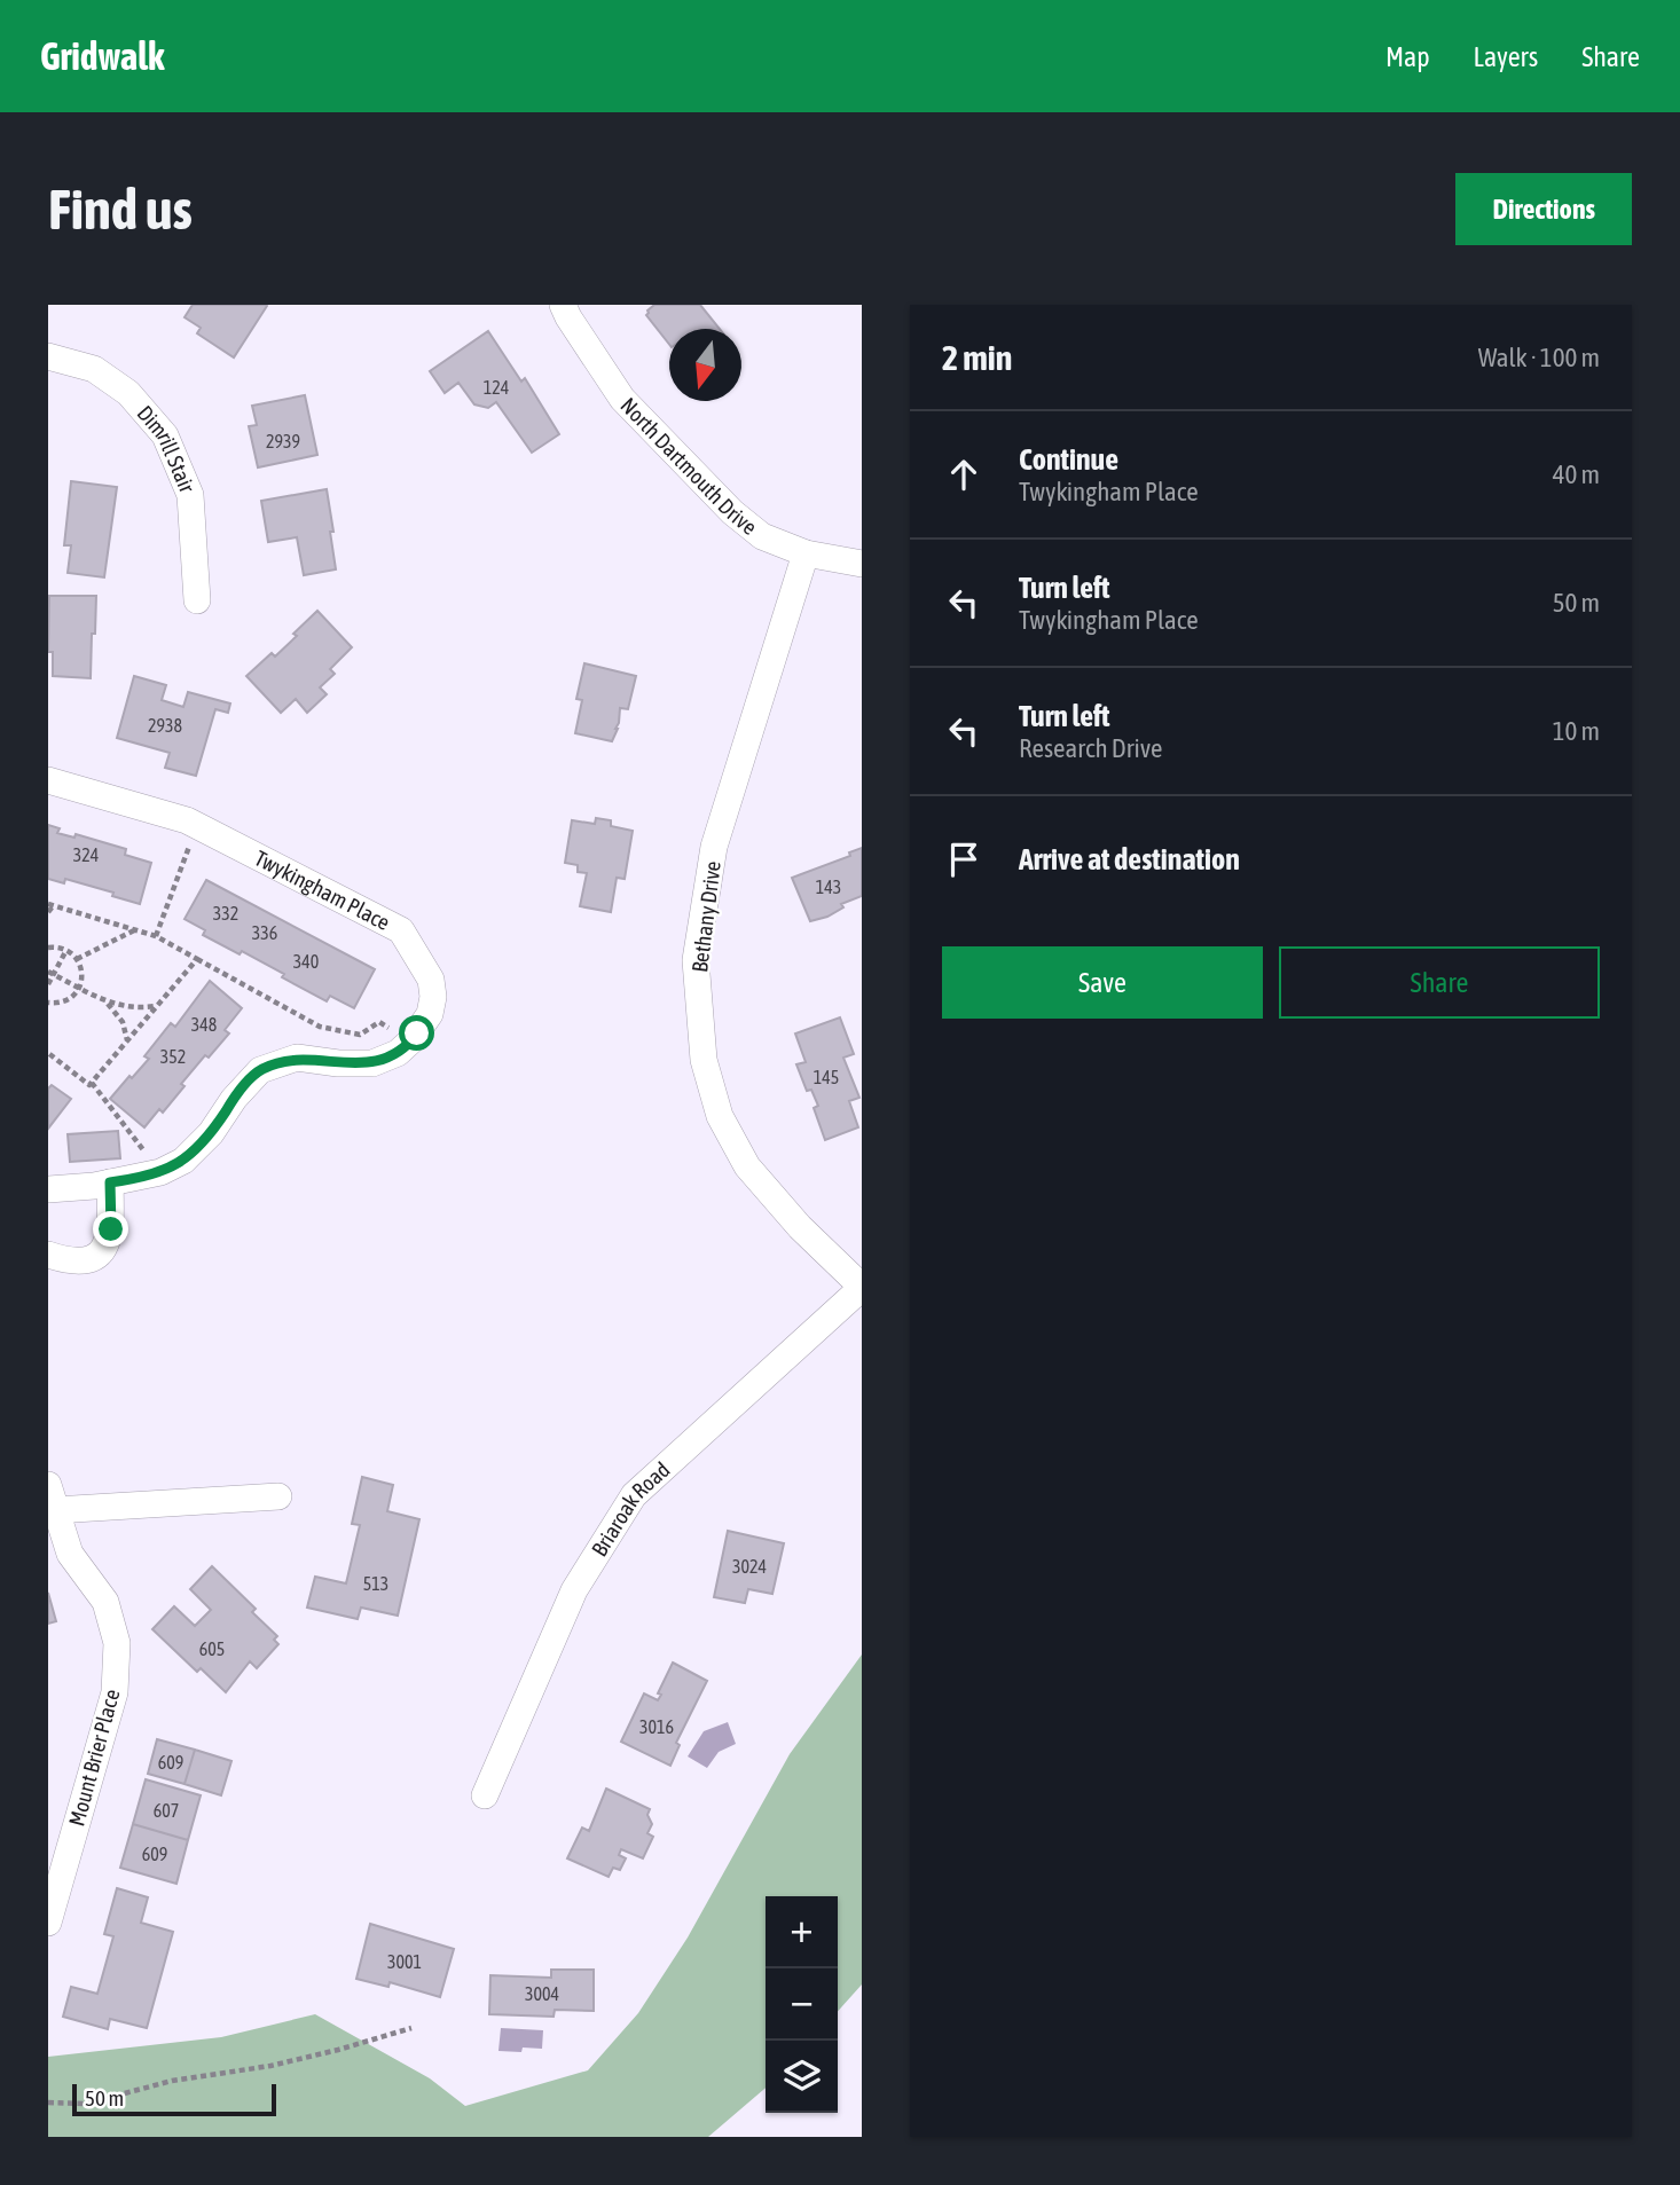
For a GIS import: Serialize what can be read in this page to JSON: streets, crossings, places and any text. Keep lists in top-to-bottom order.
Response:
{
  "streets": {
    "street": [
      "Dimrill Stair",
      "North Dartmouth Drive",
      "Twykingham Place",
      "Bethany Drive",
      "Briaroak Road",
      "Mount Brier Place"
    ]
  },
  "crossings": [
    ["North Dartmouth Drive", "Bethany Drive"],
    ["Bethany Drive", "Briaroak Road"]
  ],
  "house_numbers": [
    "124",
    "2939",
    "2938",
    "324",
    "143",
    "332",
    "336",
    "340",
    "348",
    "352",
    "145",
    "3024",
    "513",
    "605",
    "3016",
    "609",
    "607",
    "609",
    "3001",
    "3004"
  ],
  "scale_bar": "50 m",
  "north": "bottom",
  "page": {
    "header": "Gridwalk",
    "nav": ["Map", "Layers", "Share"],
    "buttons": [
      "Directions",
      ["Save", "Share"]
    ],
    "title": "Find us",
    "heading": ["2 min", "Walk · 100 m"],
    "list": [
      ["Continue", "Twykingham Place", "40 m"],
      ["Turn left", "Twykingham Place", "50 m"],
      ["Turn left", "Research Drive", "10 m"],
      "Arrive at destination"
    ],
    "map_buttons": ["+", "−"],
    "scale": "50 m"
  }
}
